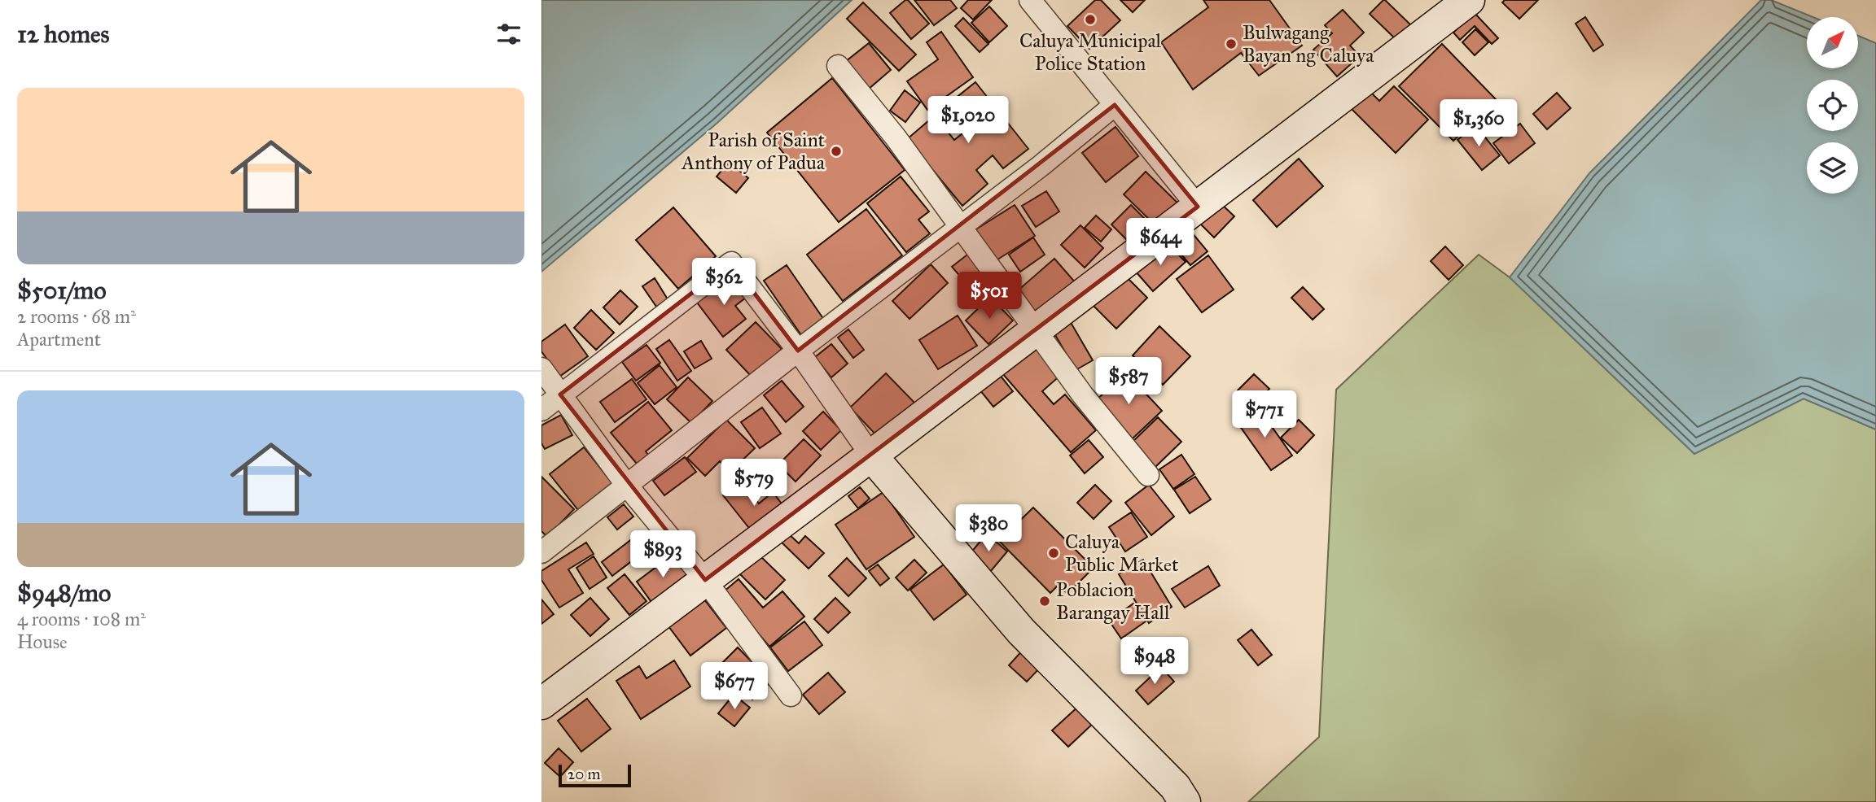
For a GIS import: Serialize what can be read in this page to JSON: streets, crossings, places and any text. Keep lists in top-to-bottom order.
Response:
{
  "places": [
    "Caluya Municipal Police Station",
    "Bulwagang Bayan ng Caluya",
    "Parish of Saint Anthony of Padua",
    "Caluya Public Market",
    "Poblacion Barangay Hall"
  ],
  "scale_bar": "20 m",
  "north": "top right",
  "page": {
    "heading": "12 homes",
    "list": [
      {
        "name": "$501/mo",
        "note": "2 rooms · 68 m² · Apartment"
      },
      {
        "name": "$948/mo",
        "note": "4 rooms · 108 m² · House"
      }
    ],
    "price": [
      "$1,020",
      "$1,360",
      "$644",
      "$362",
      "$501",
      "$587",
      "$771",
      "$579",
      "$380",
      "$893",
      "$948",
      "$677"
    ],
    "scale": "20 m"
  }
}
